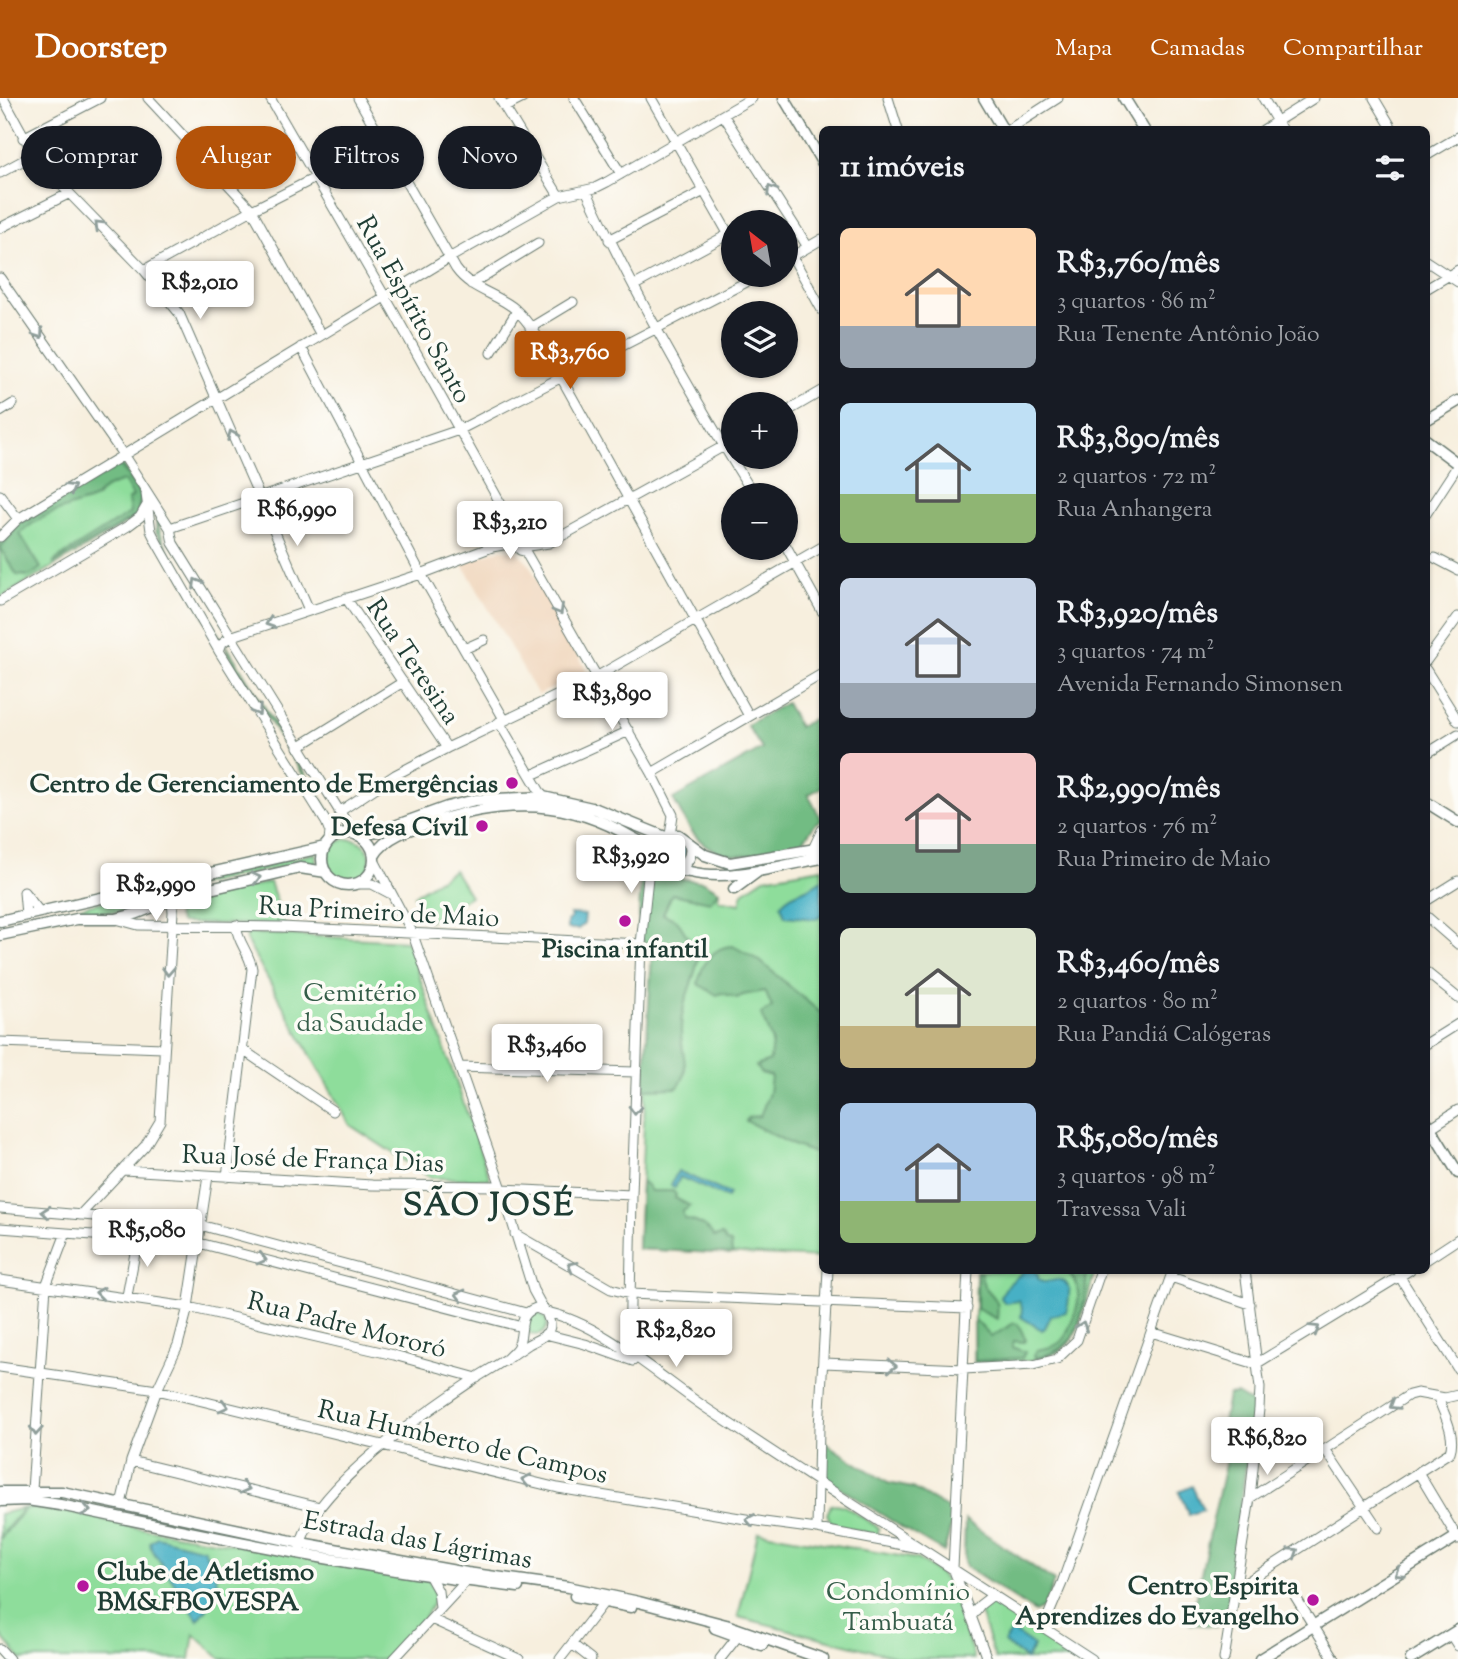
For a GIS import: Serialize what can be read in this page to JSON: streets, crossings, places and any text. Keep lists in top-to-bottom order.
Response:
{
  "streets": {
    "main road": ["Estrada das Lágrimas"],
    "street": [
      "Rua Espírito Santo",
      "Rua Teresina",
      "Rua Primeiro de Maio",
      "Rua José de França Dias",
      "Rua Padre Mororó",
      "Rua Humberto de Campos"
    ]
  },
  "districts": ["SÃO JOSÉ"],
  "parks": ["Cemitério da Saudade", "Condomínio Tambuatá"],
  "places": [
    "Centro de Gerenciamento de Emergências",
    "Defesa Cívil",
    "Piscina infantil",
    "Clube de Atletismo BM&FBOVESPA",
    "Centro Espirita Aprendizes do Evangelho"
  ],
  "north": "top left",
  "page": {
    "header": "Doorstep",
    "nav": ["Mapa", "Camadas", "Compartilhar"],
    "chip": [
      "Comprar",
      "Alugar",
      "Filtros",
      "Novo"
    ],
    "heading": "11 imóveis",
    "map_buttons": ["+", "−"],
    "list": [
      {
        "name": "R$3,760/mês",
        "note": "3 quartos · 86 m² · Rua Tenente Antônio João"
      },
      {
        "name": "R$3,890/mês",
        "note": "2 quartos · 72 m² · Rua Anhangera"
      },
      {
        "name": "R$3,920/mês",
        "note": "3 quartos · 74 m² · Avenida Fernando Simonsen"
      },
      {
        "name": "R$2,990/mês",
        "note": "2 quartos · 76 m² · Rua Primeiro de Maio"
      },
      {
        "name": "R$3,460/mês",
        "note": "2 quartos · 80 m² · Rua Pandiá Calógeras"
      },
      {
        "name": "R$5,080/mês",
        "note": "3 quartos · 98 m² · Travessa Vali"
      }
    ],
    "price": [
      "R$2,010",
      "R$3,760",
      "R$6,990",
      "R$3,210",
      "R$3,890",
      "R$3,920",
      "R$2,990",
      "R$3,460",
      "R$5,080",
      "R$2,820",
      "R$6,820"
    ]
  }
}
